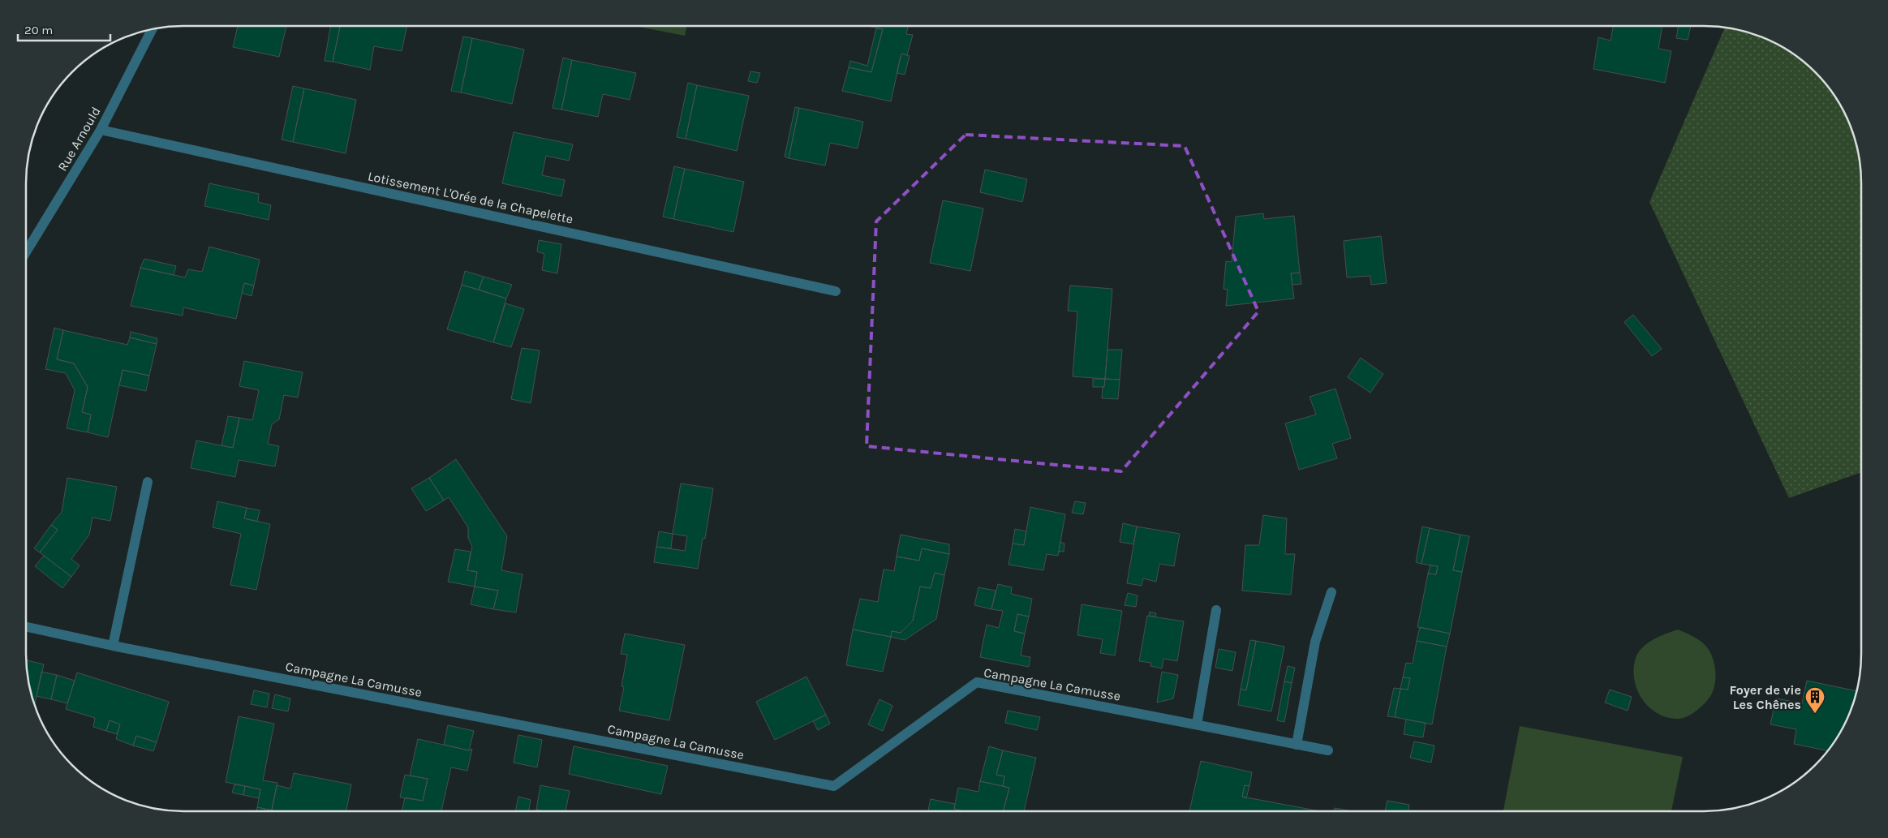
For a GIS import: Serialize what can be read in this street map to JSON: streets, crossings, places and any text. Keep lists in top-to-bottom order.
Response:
{
  "streets": {
    "street": ["Rue Arnould", "Lotissement L'Orée de la Chapelette", "Campagne La Camusse"]
  },
  "crossings": [
    ["Rue Arnould", "Lotissement L'Orée de la Chapelette"]
  ],
  "places": {
    "building": ["Foyer de vie Les Chênes"]
  },
  "scale_bar": "20 m"
}
